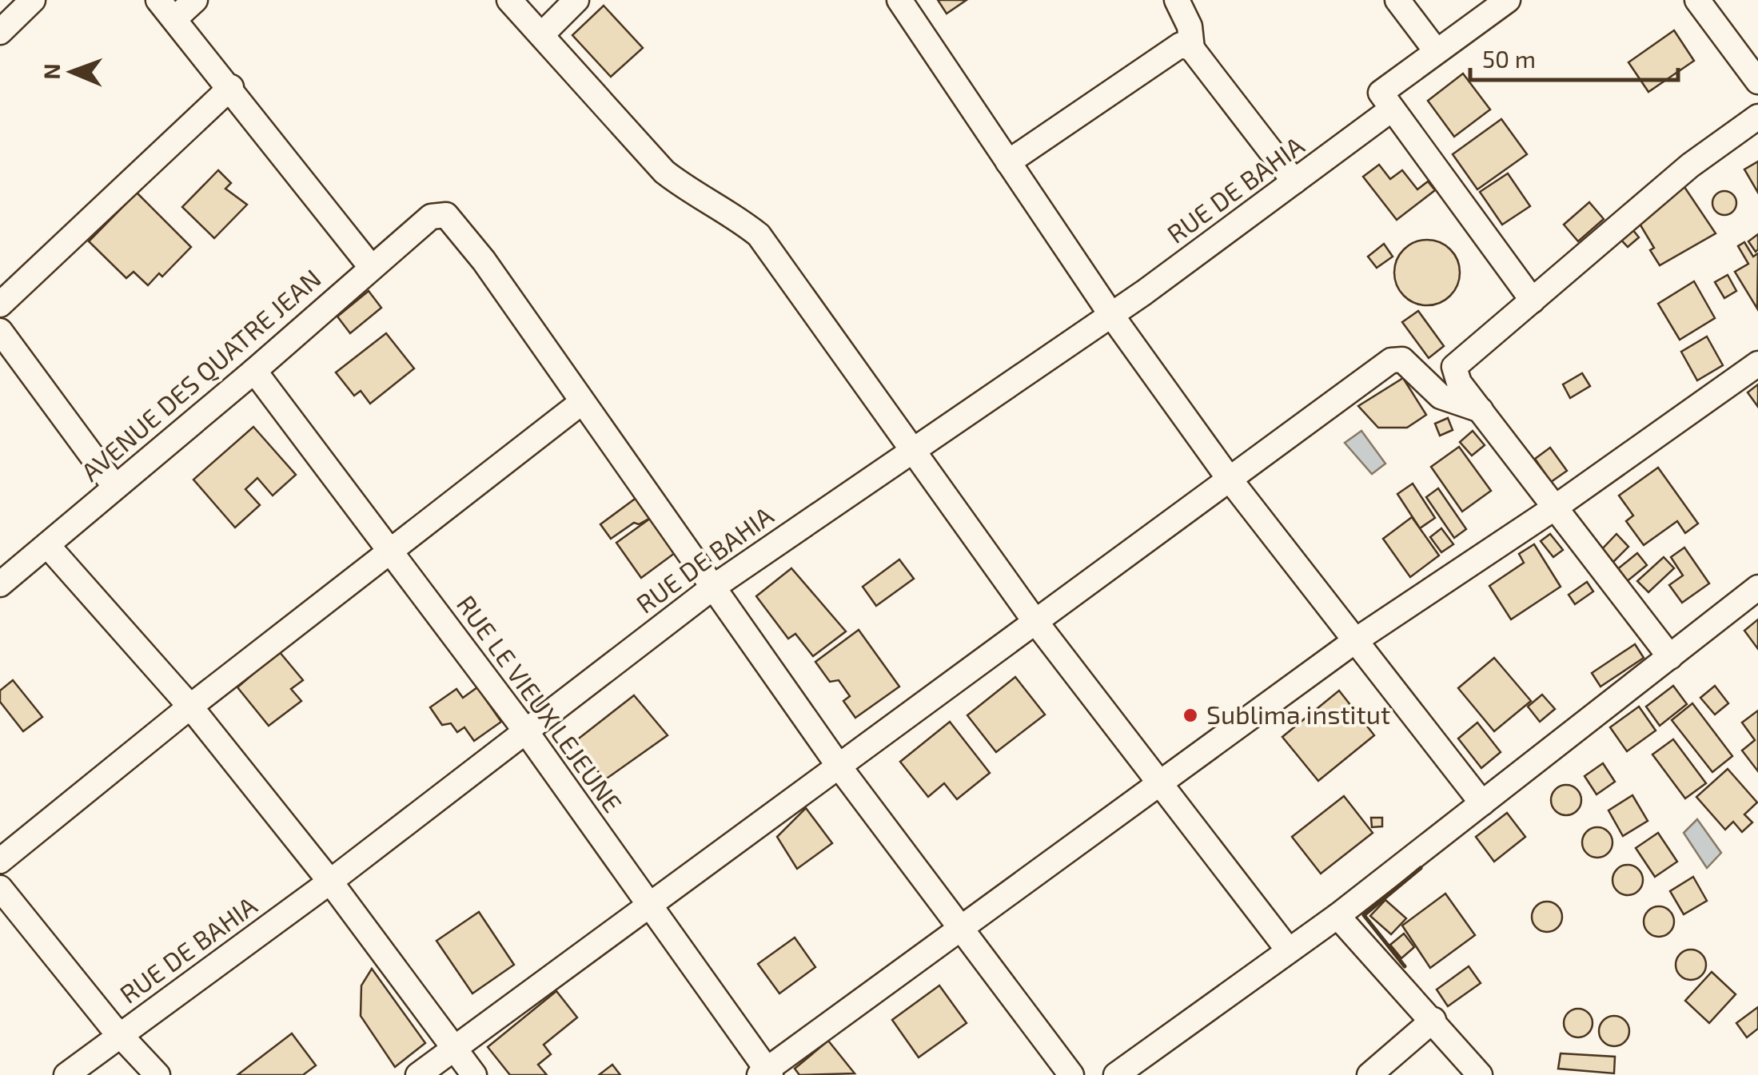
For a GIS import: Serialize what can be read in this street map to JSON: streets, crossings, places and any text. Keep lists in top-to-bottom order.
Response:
{
  "streets": {
    "street": ["RUE DE BAHIA", "AVENUE DES QUATRE JEAN", "RUE LE VIEUX LEJEUNE"]
  },
  "crossings": [
    ["RUE DE BAHIA", "RUE LE VIEUX LEJEUNE"],
    ["AVENUE DES QUATRE JEAN", "RUE LE VIEUX LEJEUNE"]
  ],
  "places": ["Sublima institut"],
  "scale_bar": "50 m",
  "north": "left"
}
